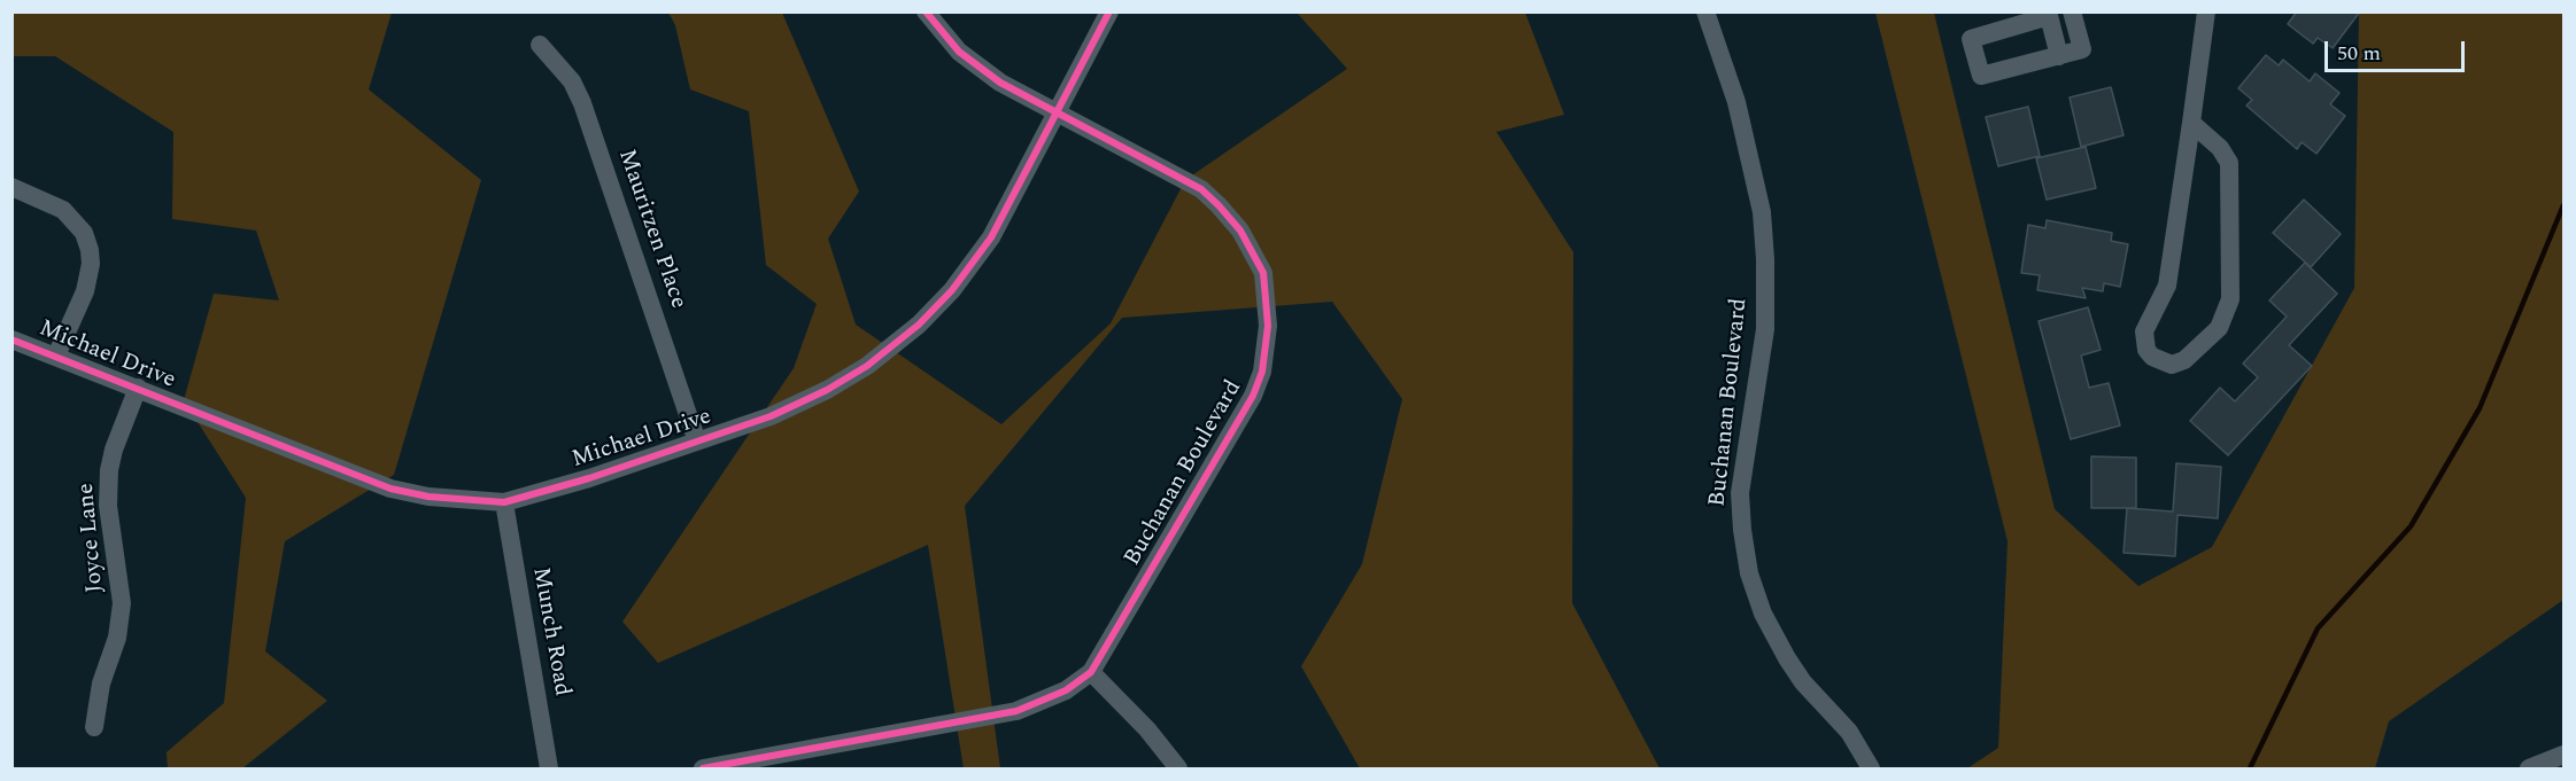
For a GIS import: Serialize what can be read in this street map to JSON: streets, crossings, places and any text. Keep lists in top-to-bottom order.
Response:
{
  "streets": {
    "street": [
      "Mauritzen Place",
      "Michael Drive",
      "Buchanan Boulevard",
      "Joyce Lane",
      "Munch Road"
    ]
  },
  "crossings": [
    ["Mauritzen Place", "Michael Drive"],
    ["Michael Drive", "Buchanan Boulevard"],
    ["Michael Drive", "Joyce Lane"],
    ["Michael Drive", "Munch Road"]
  ],
  "scale_bar": "50 m"
}
